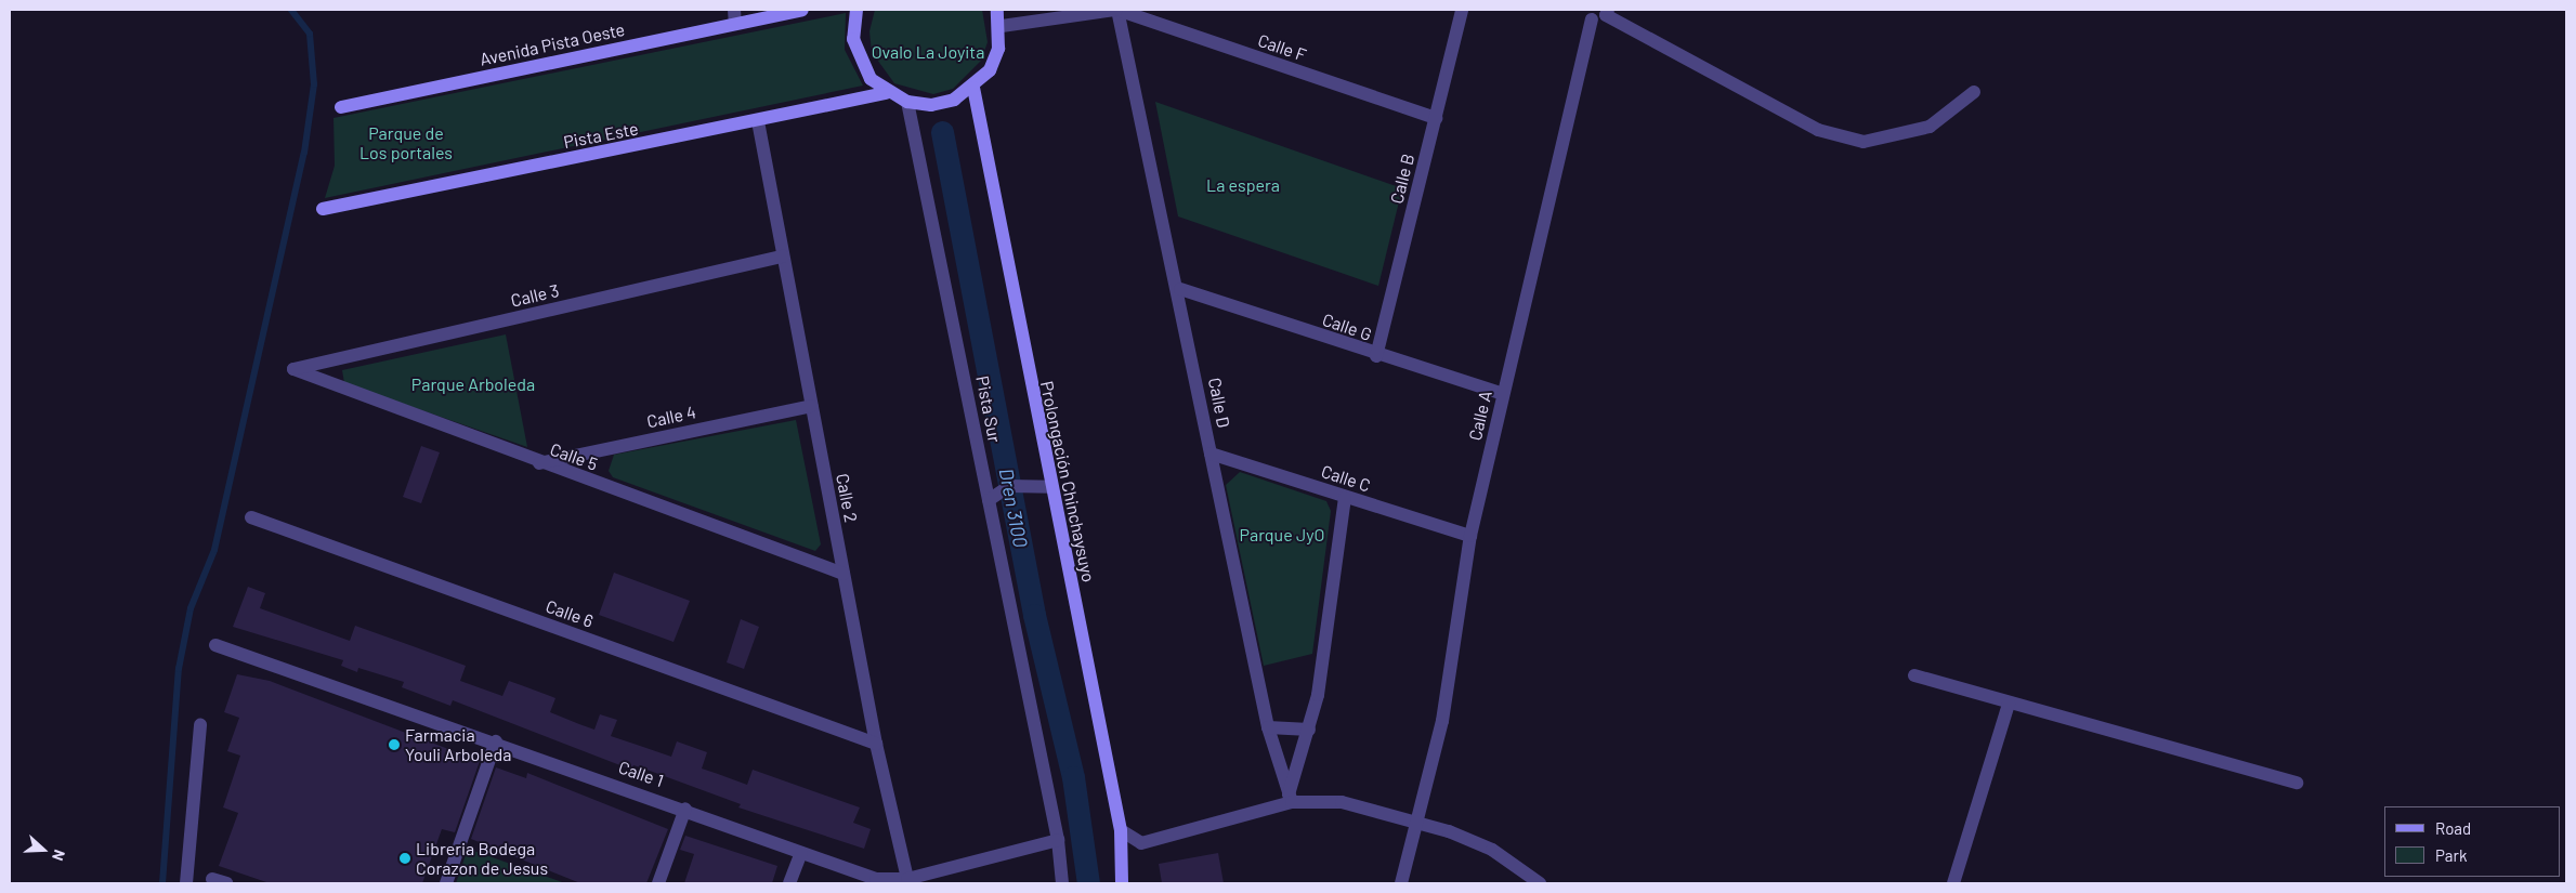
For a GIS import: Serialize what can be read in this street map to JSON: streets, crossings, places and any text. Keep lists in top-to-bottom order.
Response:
{
  "streets": {
    "street": [
      "Avenida Pista Oeste",
      "Calle F",
      "Pista Este",
      "Calle B",
      "Calle 3",
      "Calle G",
      "Calle D",
      "Pista Sur",
      "Calle A",
      "Calle 4",
      "Calle 5",
      "Calle C",
      "Prolongación Chinchaysuyo",
      "Calle 2",
      "Calle 6",
      "Calle 1"
    ]
  },
  "crossings": [
    ["Calle F", "Calle B"],
    ["Calle F", "Calle D"],
    ["Pista Este", "Calle 2"],
    ["Calle B", "Calle G"],
    ["Calle 3", "Calle 5"],
    ["Calle 3", "Calle 2"],
    ["Calle G", "Calle D"],
    ["Calle G", "Calle A"],
    ["Calle D", "Calle C"],
    ["Pista Sur", "Calle 1"],
    ["Calle A", "Calle C"],
    ["Calle 4", "Calle 5"],
    ["Calle 4", "Calle 2"],
    ["Calle 5", "Calle 2"],
    ["Calle 2", "Calle 6"],
    ["Calle 2", "Calle 1"]
  ],
  "water": ["Dren 3100"],
  "parks": [
    "Ovalo La Joyita",
    "Parque de Los portales",
    "La espera",
    "Parque Arboleda",
    "Parque JyO"
  ],
  "places": ["Farmacia Youli Arboleda", "Libreria Bodega Corazon de Jesus"],
  "legend": ["Road", "Park"],
  "north": "right"
}
